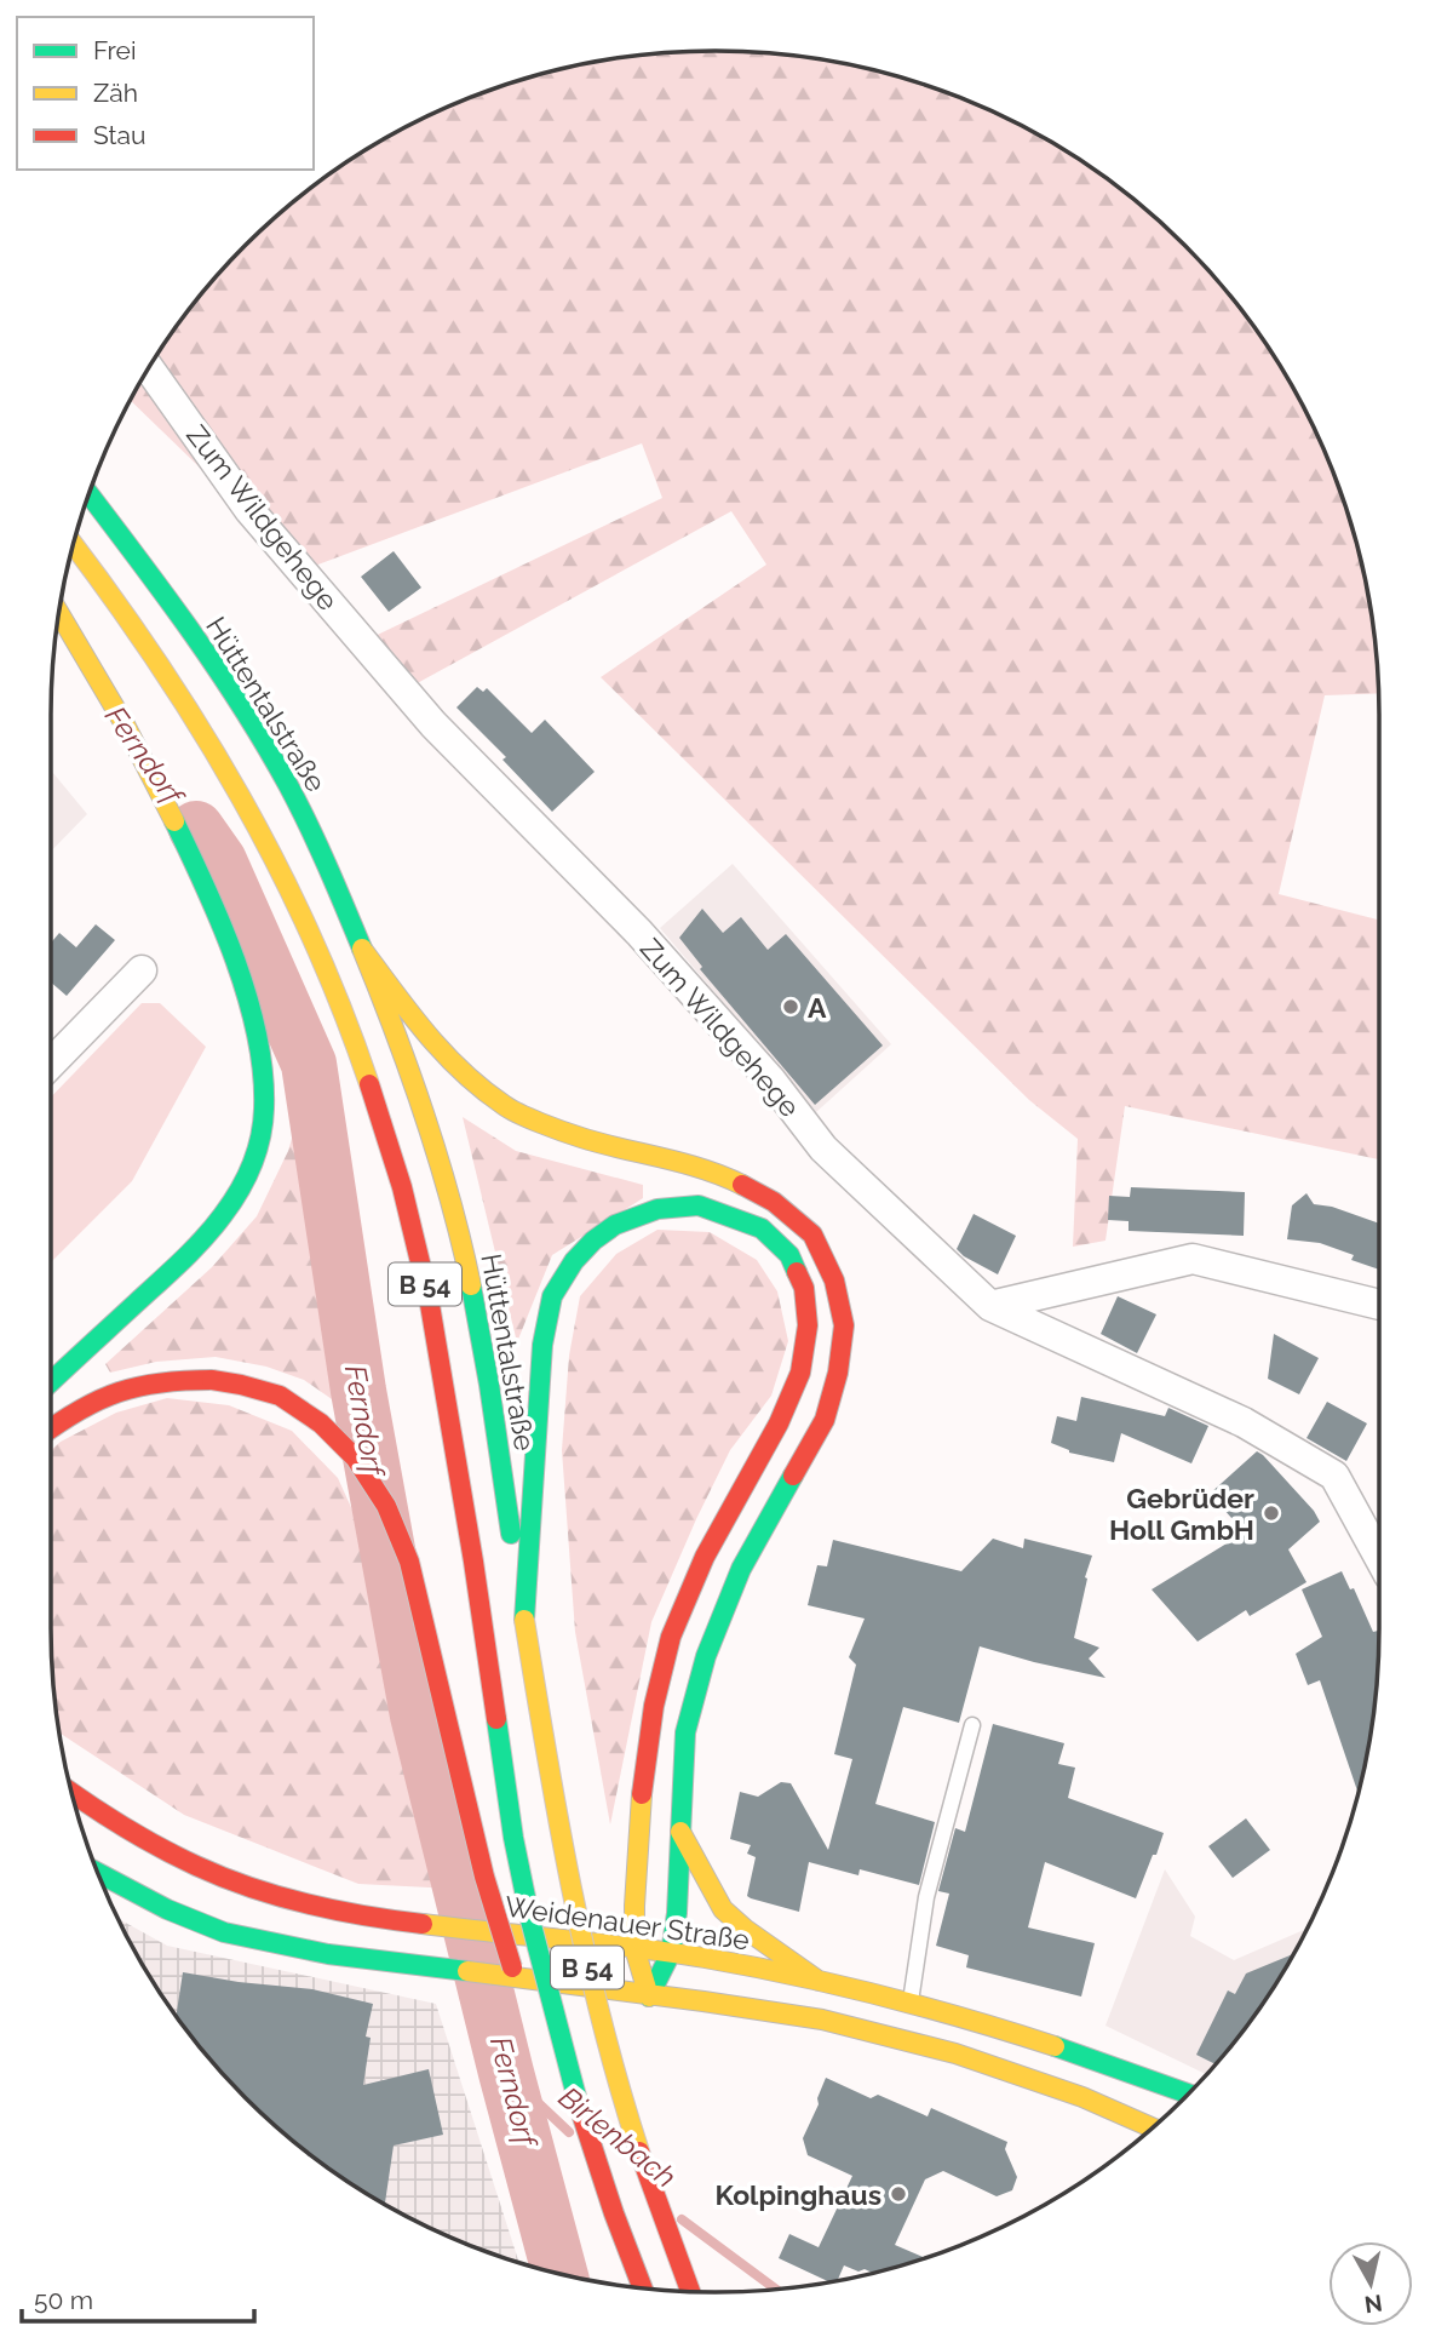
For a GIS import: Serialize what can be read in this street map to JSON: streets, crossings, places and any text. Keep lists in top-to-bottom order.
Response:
{
  "streets": {
    "main road": ["Hüttentalstraße", "B 54", "Weidenauer Straße"],
    "street": ["Zum Wildgehege"]
  },
  "water": ["Ferndorf", "Birlenbach"],
  "places": ["A", "Gebrüder Holl GmbH", "Kolpinghaus"],
  "legend": ["Frei", "Zäh", "Stau"],
  "scale_bar": "50 m",
  "north": "bottom"
}
